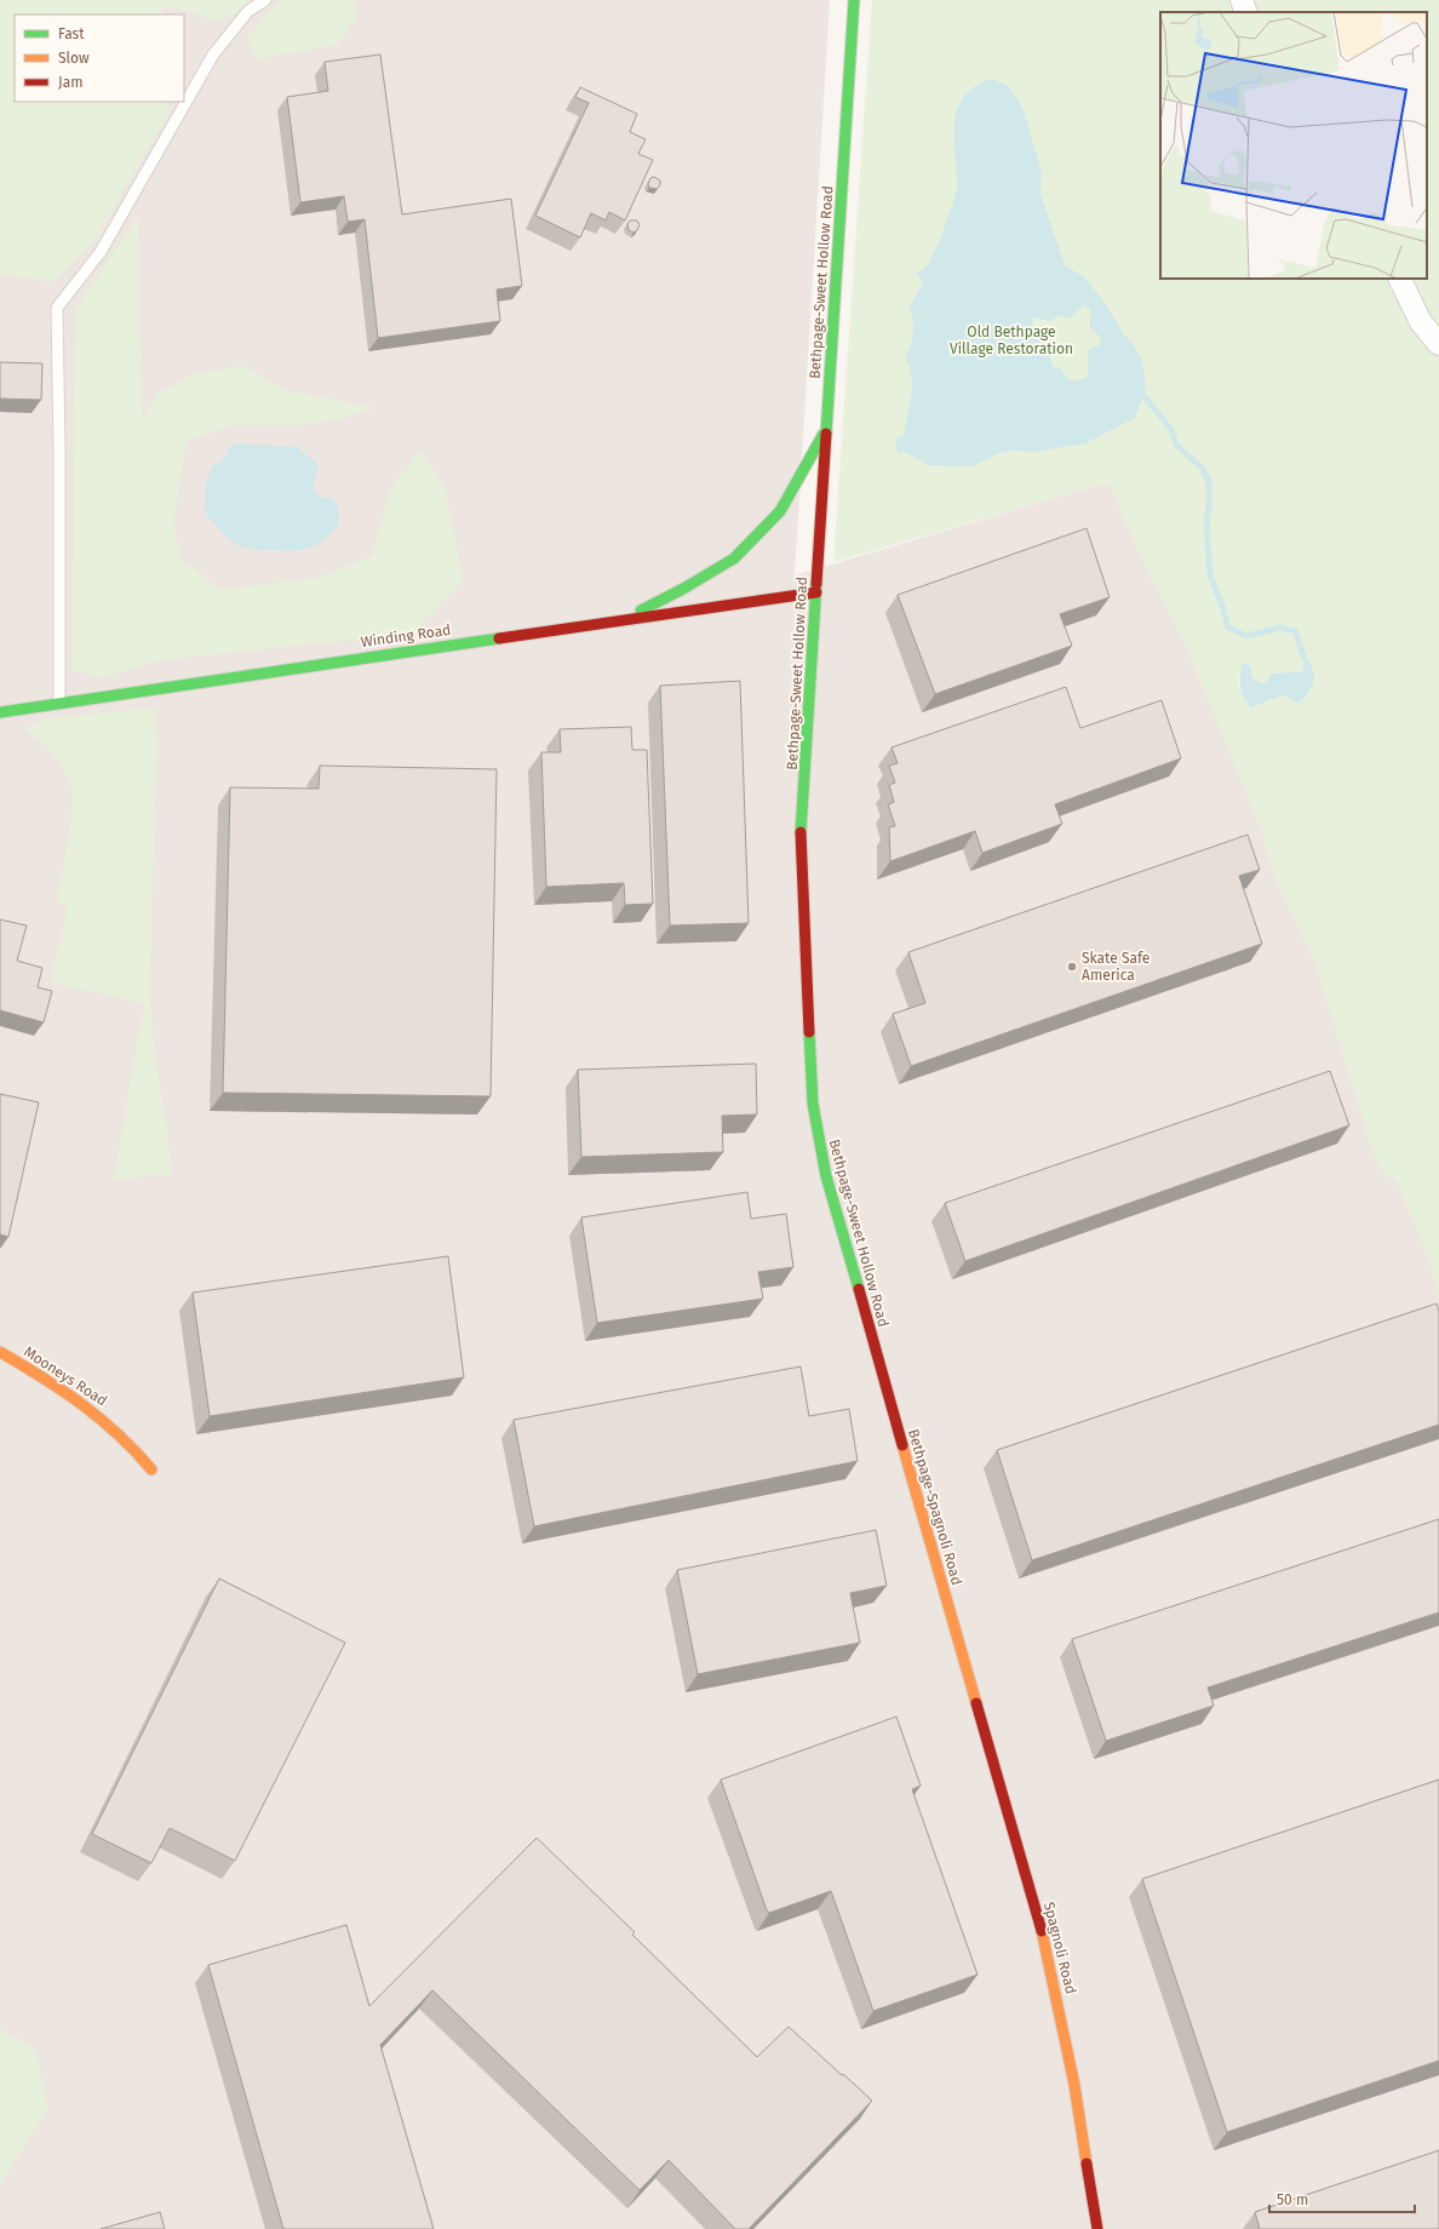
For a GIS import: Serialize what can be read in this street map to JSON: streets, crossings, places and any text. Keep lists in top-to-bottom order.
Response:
{
  "streets": {
    "main road": [
      "Bethpage-Sweet Hollow Road",
      "Winding Road",
      "Mooneys Road",
      "Bethpage-Spagnoli Road",
      "Spagnoli Road"
    ]
  },
  "crossings": [
    ["Bethpage-Sweet Hollow Road", "Winding Road"],
    ["Bethpage-Sweet Hollow Road", "Bethpage-Spagnoli Road"],
    ["Bethpage-Spagnoli Road", "Spagnoli Road"]
  ],
  "parks": ["Old Bethpage Village Restoration"],
  "places": ["Skate Safe America"],
  "legend": ["Fast", "Slow", "Jam"],
  "scale_bar": "50 m"
}
